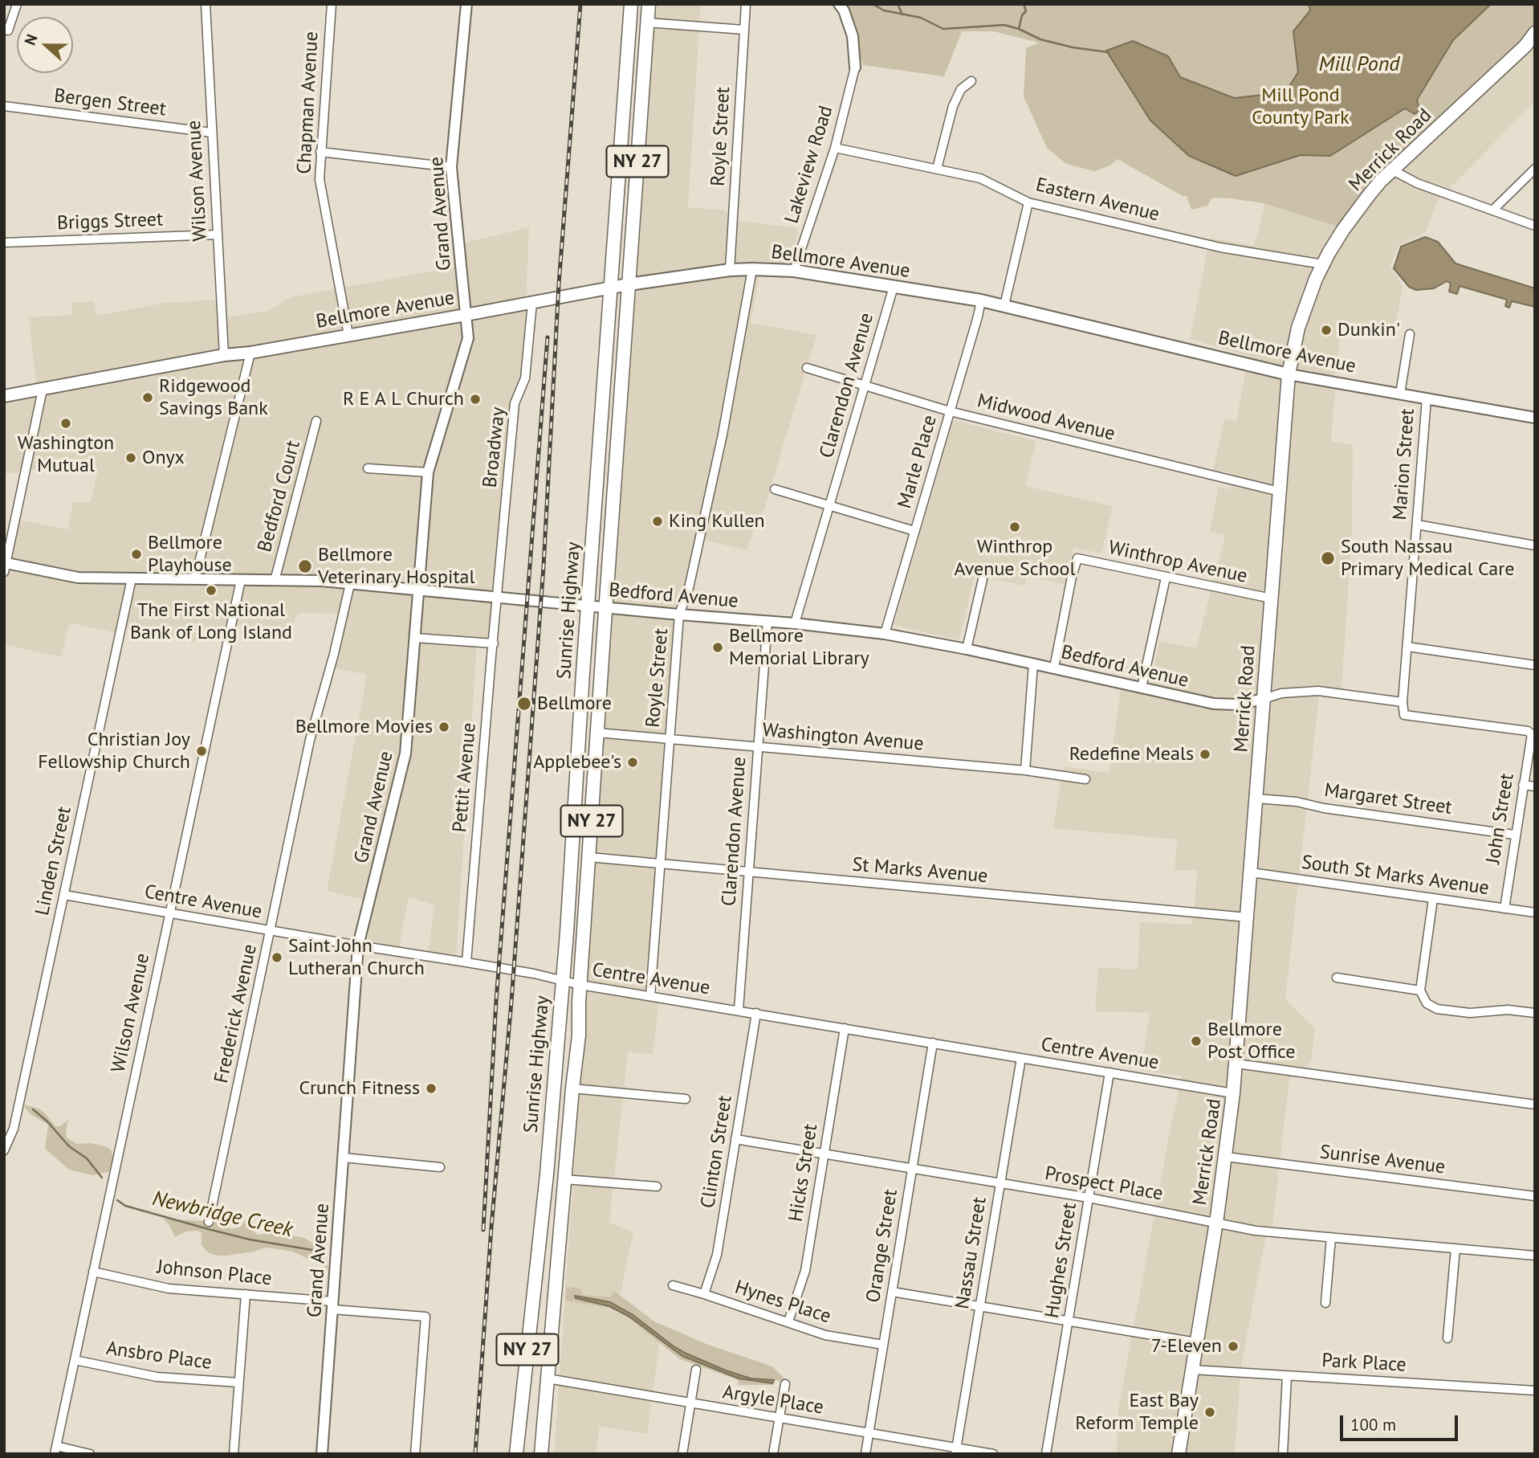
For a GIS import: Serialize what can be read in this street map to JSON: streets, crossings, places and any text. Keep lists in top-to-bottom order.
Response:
{
  "streets": {
    "main road": [
      "Merrick Road",
      "NY 27",
      "Bellmore Avenue",
      "Sunrise Highway"
    ],
    "street": [
      "Bergen Street",
      "Chapman Avenue",
      "Royle Street",
      "Lakeview Road",
      "Wilson Avenue",
      "Eastern Avenue",
      "Grand Avenue",
      "Briggs Street",
      "Clarendon Avenue",
      "Midwood Avenue",
      "Broadway",
      "Marle Place",
      "Marion Street",
      "Bedford Court",
      "Winthrop Avenue",
      "Bedford Avenue",
      "Washington Avenue",
      "Pettit Avenue",
      "Margaret Street",
      "John Street",
      "Linden Street",
      "St Marks Avenue",
      "South St Marks Avenue",
      "Centre Avenue",
      "Frederick Avenue",
      "Clinton Street",
      "Sunrise Avenue",
      "Hicks Street",
      "Prospect Place",
      "Orange Street",
      "Nassau Street",
      "Hughes Street",
      "Johnson Place",
      "Hynes Place",
      "Ansbro Place",
      "Park Place",
      "Argyle Place"
    ]
  },
  "crossings": [
    ["Bergen Street", "Wilson Avenue"],
    ["Chapman Avenue", "Bellmore Avenue"],
    ["Royle Street", "Bellmore Avenue"],
    ["Royle Street", "Bedford Avenue"],
    ["Royle Street", "Washington Avenue"],
    ["Royle Street", "St Marks Avenue"],
    ["Royle Street", "Centre Avenue"],
    ["Merrick Road", "Eastern Avenue"],
    ["Merrick Road", "Bellmore Avenue"],
    ["Merrick Road", "Midwood Avenue"],
    ["Merrick Road", "Winthrop Avenue"],
    ["Merrick Road", "Bedford Avenue"],
    ["Merrick Road", "Margaret Street"],
    ["Merrick Road", "St Marks Avenue"],
    ["Merrick Road", "South St Marks Avenue"],
    ["Merrick Road", "Centre Avenue"],
    ["Merrick Road", "Sunrise Avenue"],
    ["Merrick Road", "Prospect Place"],
    ["Merrick Road", "Park Place"],
    ["Lakeview Road", "Eastern Avenue"],
    ["Lakeview Road", "Bellmore Avenue"],
    ["Wilson Avenue", "Briggs Street"],
    ["Wilson Avenue", "Bellmore Avenue"],
    ["Wilson Avenue", "Bedford Avenue"],
    ["Wilson Avenue", "Centre Avenue"],
    ["Wilson Avenue", "Johnson Place"],
    ["Wilson Avenue", "Ansbro Place"],
    ["Grand Avenue", "Bellmore Avenue"],
    ["Grand Avenue", "Bedford Avenue"],
    ["Grand Avenue", "Centre Avenue"],
    ["Grand Avenue", "Johnson Place"],
    ["Bellmore Avenue", "Clarendon Avenue"],
    ["Bellmore Avenue", "Broadway"],
    ["Bellmore Avenue", "Marle Place"],
    ["Bellmore Avenue", "Marion Street"],
    ["Bellmore Avenue", "Sunrise Highway"],
    ["Clarendon Avenue", "Midwood Avenue"],
    ["Clarendon Avenue", "Bedford Avenue"],
    ["Clarendon Avenue", "Washington Avenue"],
    ["Clarendon Avenue", "St Marks Avenue"],
    ["Clarendon Avenue", "Centre Avenue"],
    ["Midwood Avenue", "Marle Place"],
    ["Broadway", "Bedford Avenue"],
    ["Broadway", "Pettit Avenue"],
    ["Marle Place", "Bedford Avenue"],
    ["Marion Street", "John Street"],
    ["Bedford Court", "Bedford Avenue"],
    ["Winthrop Avenue", "Bedford Avenue"],
    ["Bedford Avenue", "Sunrise Highway"],
    ["Bedford Avenue", "Pettit Avenue"],
    ["Bedford Avenue", "Linden Street"],
    ["Bedford Avenue", "Frederick Avenue"],
    ["Sunrise Highway", "Washington Avenue"],
    ["Sunrise Highway", "St Marks Avenue"],
    ["Sunrise Highway", "Centre Avenue"],
    ["Sunrise Highway", "Argyle Place"],
    ["Pettit Avenue", "Centre Avenue"],
    ["Margaret Street", "John Street"],
    ["John Street", "South St Marks Avenue"],
    ["Linden Street", "Centre Avenue"],
    ["Centre Avenue", "Frederick Avenue"],
    ["Centre Avenue", "Clinton Street"],
    ["Centre Avenue", "Hicks Street"],
    ["Centre Avenue", "Orange Street"],
    ["Centre Avenue", "Nassau Street"],
    ["Centre Avenue", "Hughes Street"],
    ["Clinton Street", "Prospect Place"],
    ["Clinton Street", "Hynes Place"],
    ["Hicks Street", "Prospect Place"],
    ["Hicks Street", "Hynes Place"],
    ["Prospect Place", "Orange Street"],
    ["Prospect Place", "Nassau Street"],
    ["Prospect Place", "Hughes Street"],
    ["Orange Street", "Hynes Place"],
    ["Orange Street", "Argyle Place"],
    ["Nassau Street", "Argyle Place"]
  ],
  "water": ["Mill Pond", "Newbridge Creek"],
  "parks": ["Mill Pond County Park"],
  "places": [
    "Dunkin'",
    "Ridgewood Savings Bank",
    "R E A L Church",
    "Washington Mutual",
    "Onyx",
    "King Kullen",
    "Winthrop Avenue School",
    "Bellmore Playhouse",
    "South Nassau Primary Medical Care",
    "Bellmore Veterinary Hospital",
    "The First National Bank of Long Island",
    "Bellmore Memorial Library",
    "Bellmore",
    "Bellmore Movies",
    "Christian Joy Fellowship Church",
    "Redefine Meals",
    "Applebee's",
    "Saint John Lutheran Church",
    "Bellmore Post Office",
    "Crunch Fitness",
    "7-Eleven",
    "East Bay Reform Temple"
  ],
  "scale_bar": "100 m",
  "north": "left"
}
